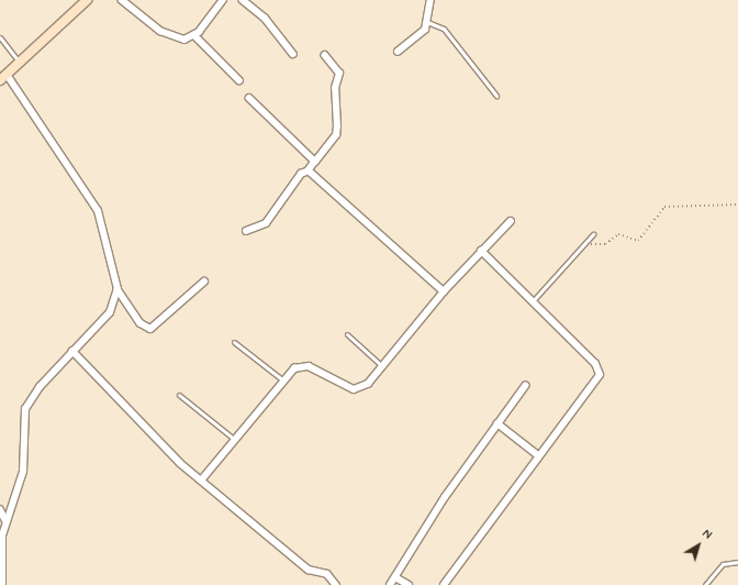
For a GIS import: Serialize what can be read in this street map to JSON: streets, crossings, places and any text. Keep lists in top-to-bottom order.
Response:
{
  "north": "top right"
}
